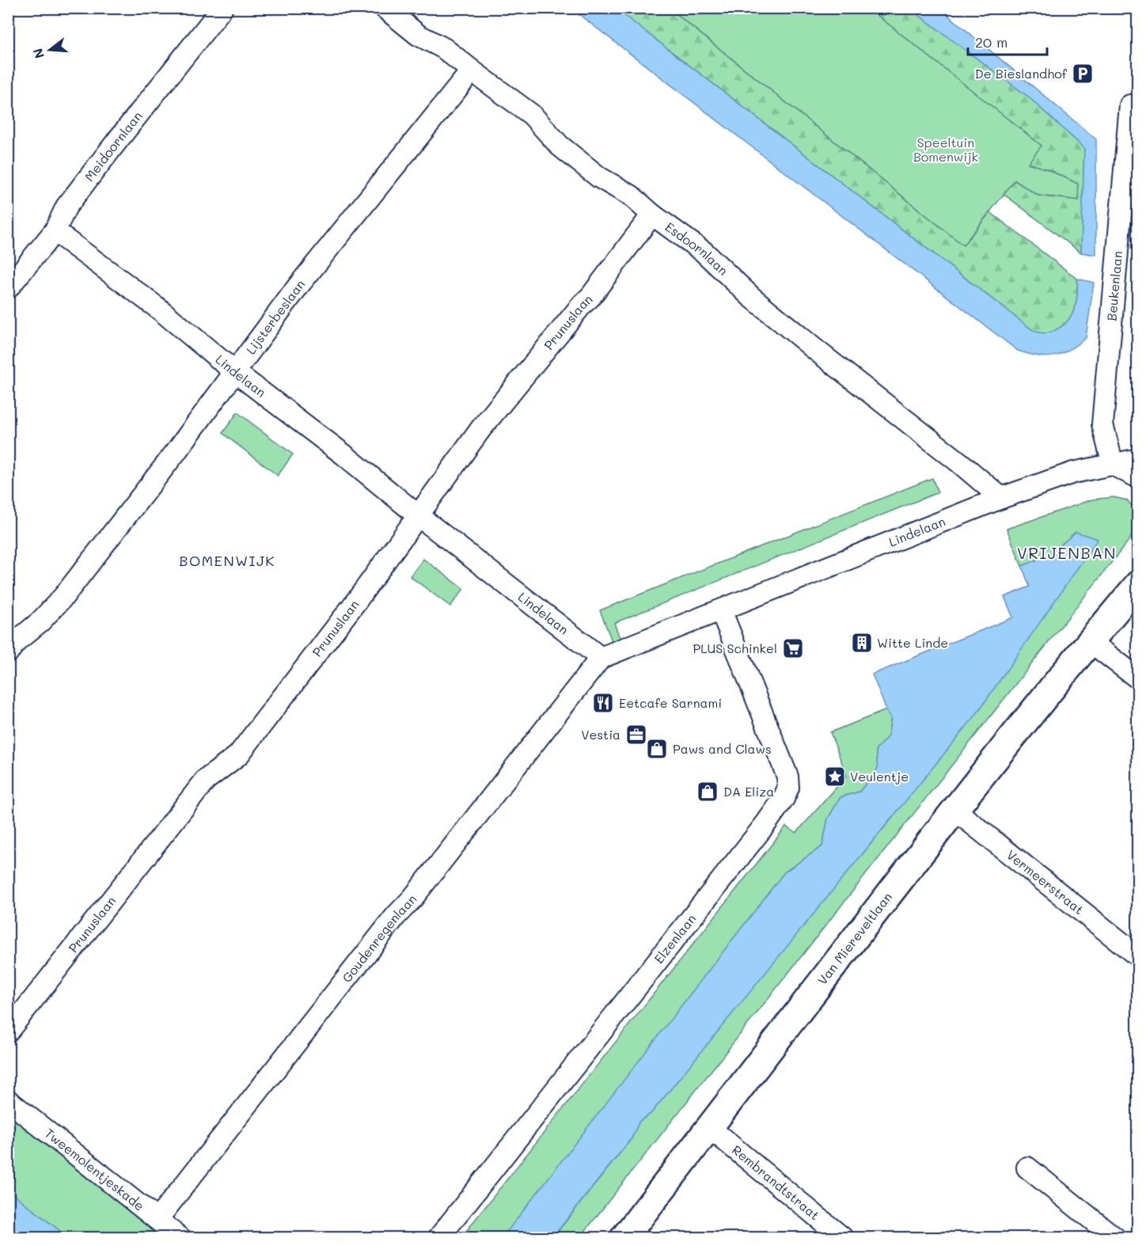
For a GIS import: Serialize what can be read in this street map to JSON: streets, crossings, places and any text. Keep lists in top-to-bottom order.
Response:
{
  "streets": {
    "main road": ["Van Miereveltlaan"],
    "street": [
      "Meidoornlaan",
      "Esdoornlaan",
      "Beukenlaan",
      "Lijsterbeslaan",
      "Prunuslaan",
      "Lindelaan",
      "Vermeerstraat",
      "Goudenregenlaan",
      "Elzenlaan",
      "Tweemolentjeskade",
      "Rembrandtstraat"
    ]
  },
  "crossings": [
    ["Meidoornlaan", "Lindelaan"],
    ["Esdoornlaan", "Lijsterbeslaan"],
    ["Esdoornlaan", "Prunuslaan"],
    ["Esdoornlaan", "Lindelaan"],
    ["Beukenlaan", "Lindelaan"],
    ["Lijsterbeslaan", "Lindelaan"],
    ["Prunuslaan", "Lindelaan"],
    ["Lindelaan", "Goudenregenlaan"],
    ["Lindelaan", "Elzenlaan"],
    ["Vermeerstraat", "Van Miereveltlaan"],
    ["Van Miereveltlaan", "Rembrandtstraat"],
    ["Goudenregenlaan", "Tweemolentjeskade"]
  ],
  "districts": ["VRIJENBAN", "BOMENWIJK"],
  "parks": ["Speeltuin Bomenwijk"],
  "places": {
    "parking": ["De Bieslandhof"],
    "building": ["Witte Linde"],
    "supermarket": ["PLUS Schinkel"],
    "restaurant": ["Eetcafe Sarnami"],
    "office": ["Vestia"],
    "shop": ["Paws and Claws", "DA Eliza"],
    "place": ["Veulentje"]
  },
  "scale_bar": "20 m",
  "north": "left"
}
